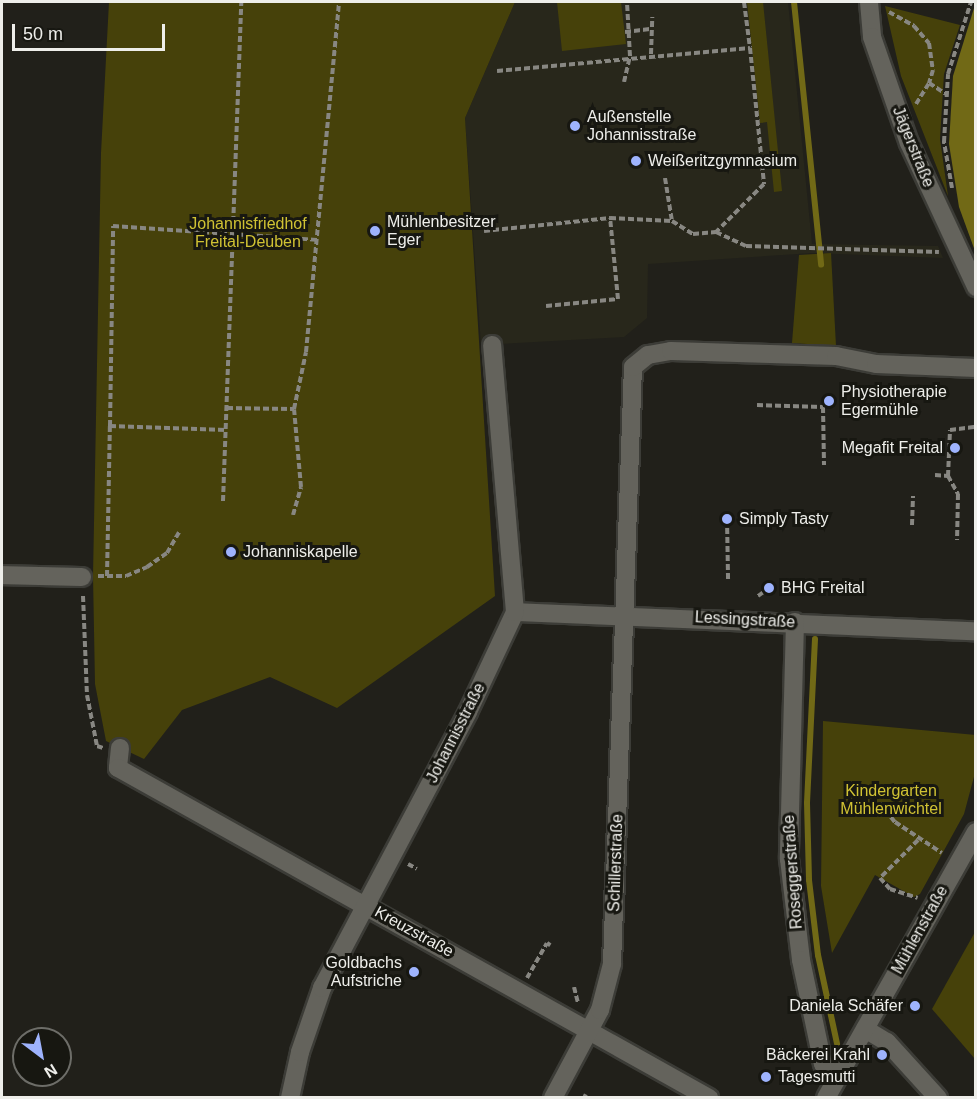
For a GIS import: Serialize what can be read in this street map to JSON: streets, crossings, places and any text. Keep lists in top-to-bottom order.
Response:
{
  "streets": {
    "street": [
      "Jägerstraße",
      "Lessingstraße",
      "Johannisstraße",
      "Schillerstraße",
      "Roseggerstraße",
      "Mühlenstraße",
      "Kreuzstraße"
    ]
  },
  "crossings": [
    ["Lessingstraße", "Johannisstraße"],
    ["Lessingstraße", "Schillerstraße"],
    ["Lessingstraße", "Roseggerstraße"],
    ["Johannisstraße", "Kreuzstraße"],
    ["Schillerstraße", "Kreuzstraße"],
    ["Roseggerstraße", "Mühlenstraße"]
  ],
  "parks": ["Johannisfriedhof Freital-Deuben", "Kindergarten Mühlenwichtel"],
  "places": [
    "Außenstelle Johannisstraße",
    "Weißeritzgymnasium",
    "Mühlenbesitzer Eger",
    "Physiotherapie Egermühle",
    "Megafit Freital",
    "Simply Tasty",
    "Johanniskapelle",
    "BHG Freital",
    "Goldbachs Aufstriche",
    "Daniela Schäfer",
    "Bäckerei Krahl",
    "Tagesmutti"
  ],
  "scale_bar": "50 m",
  "north": "bottom right"
}
